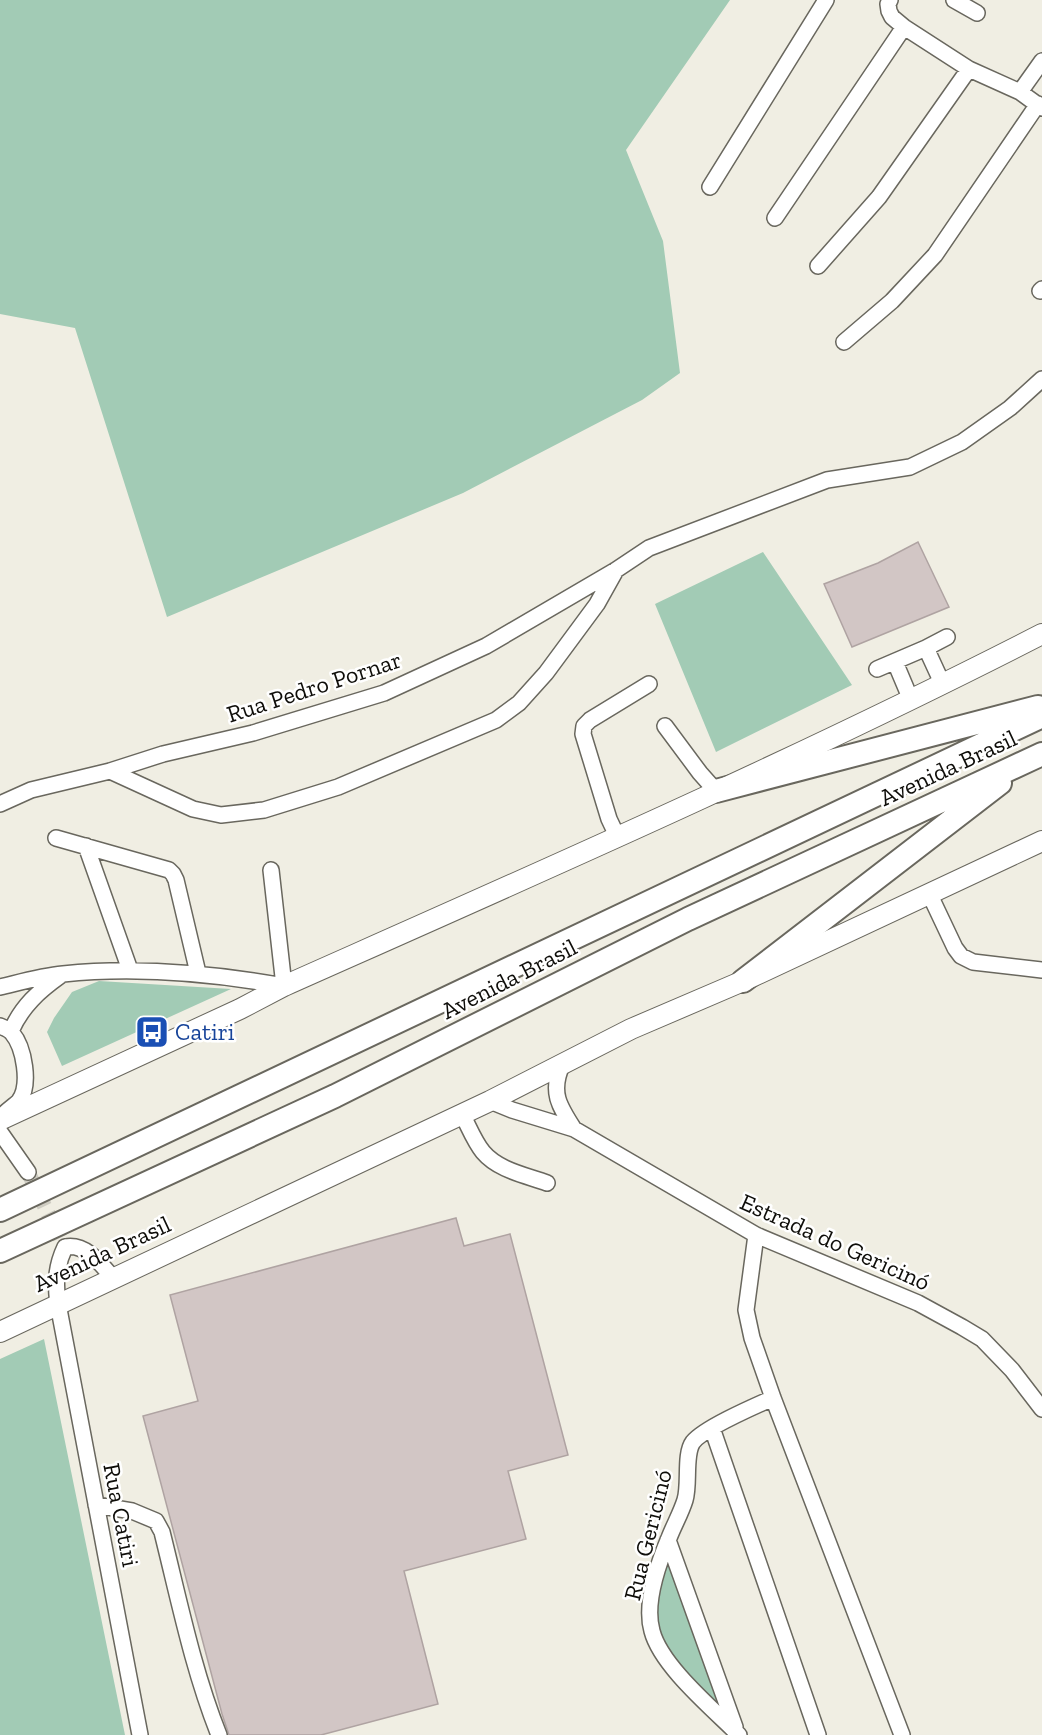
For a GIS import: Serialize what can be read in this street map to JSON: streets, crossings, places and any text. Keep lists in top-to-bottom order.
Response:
{
  "streets": {
    "highway": ["Avenida Brasil"],
    "street": [
      "Rua Pedro Pornar",
      "Estrada do Gericinó",
      "Rua Catiri",
      "Rua Gericinó"
    ]
  },
  "crossings": [
    ["Avenida Brasil", "Estrada do Gericinó"],
    ["Avenida Brasil", "Rua Catiri"]
  ],
  "places": {
    "bus stop": ["Catiri"]
  }
}
